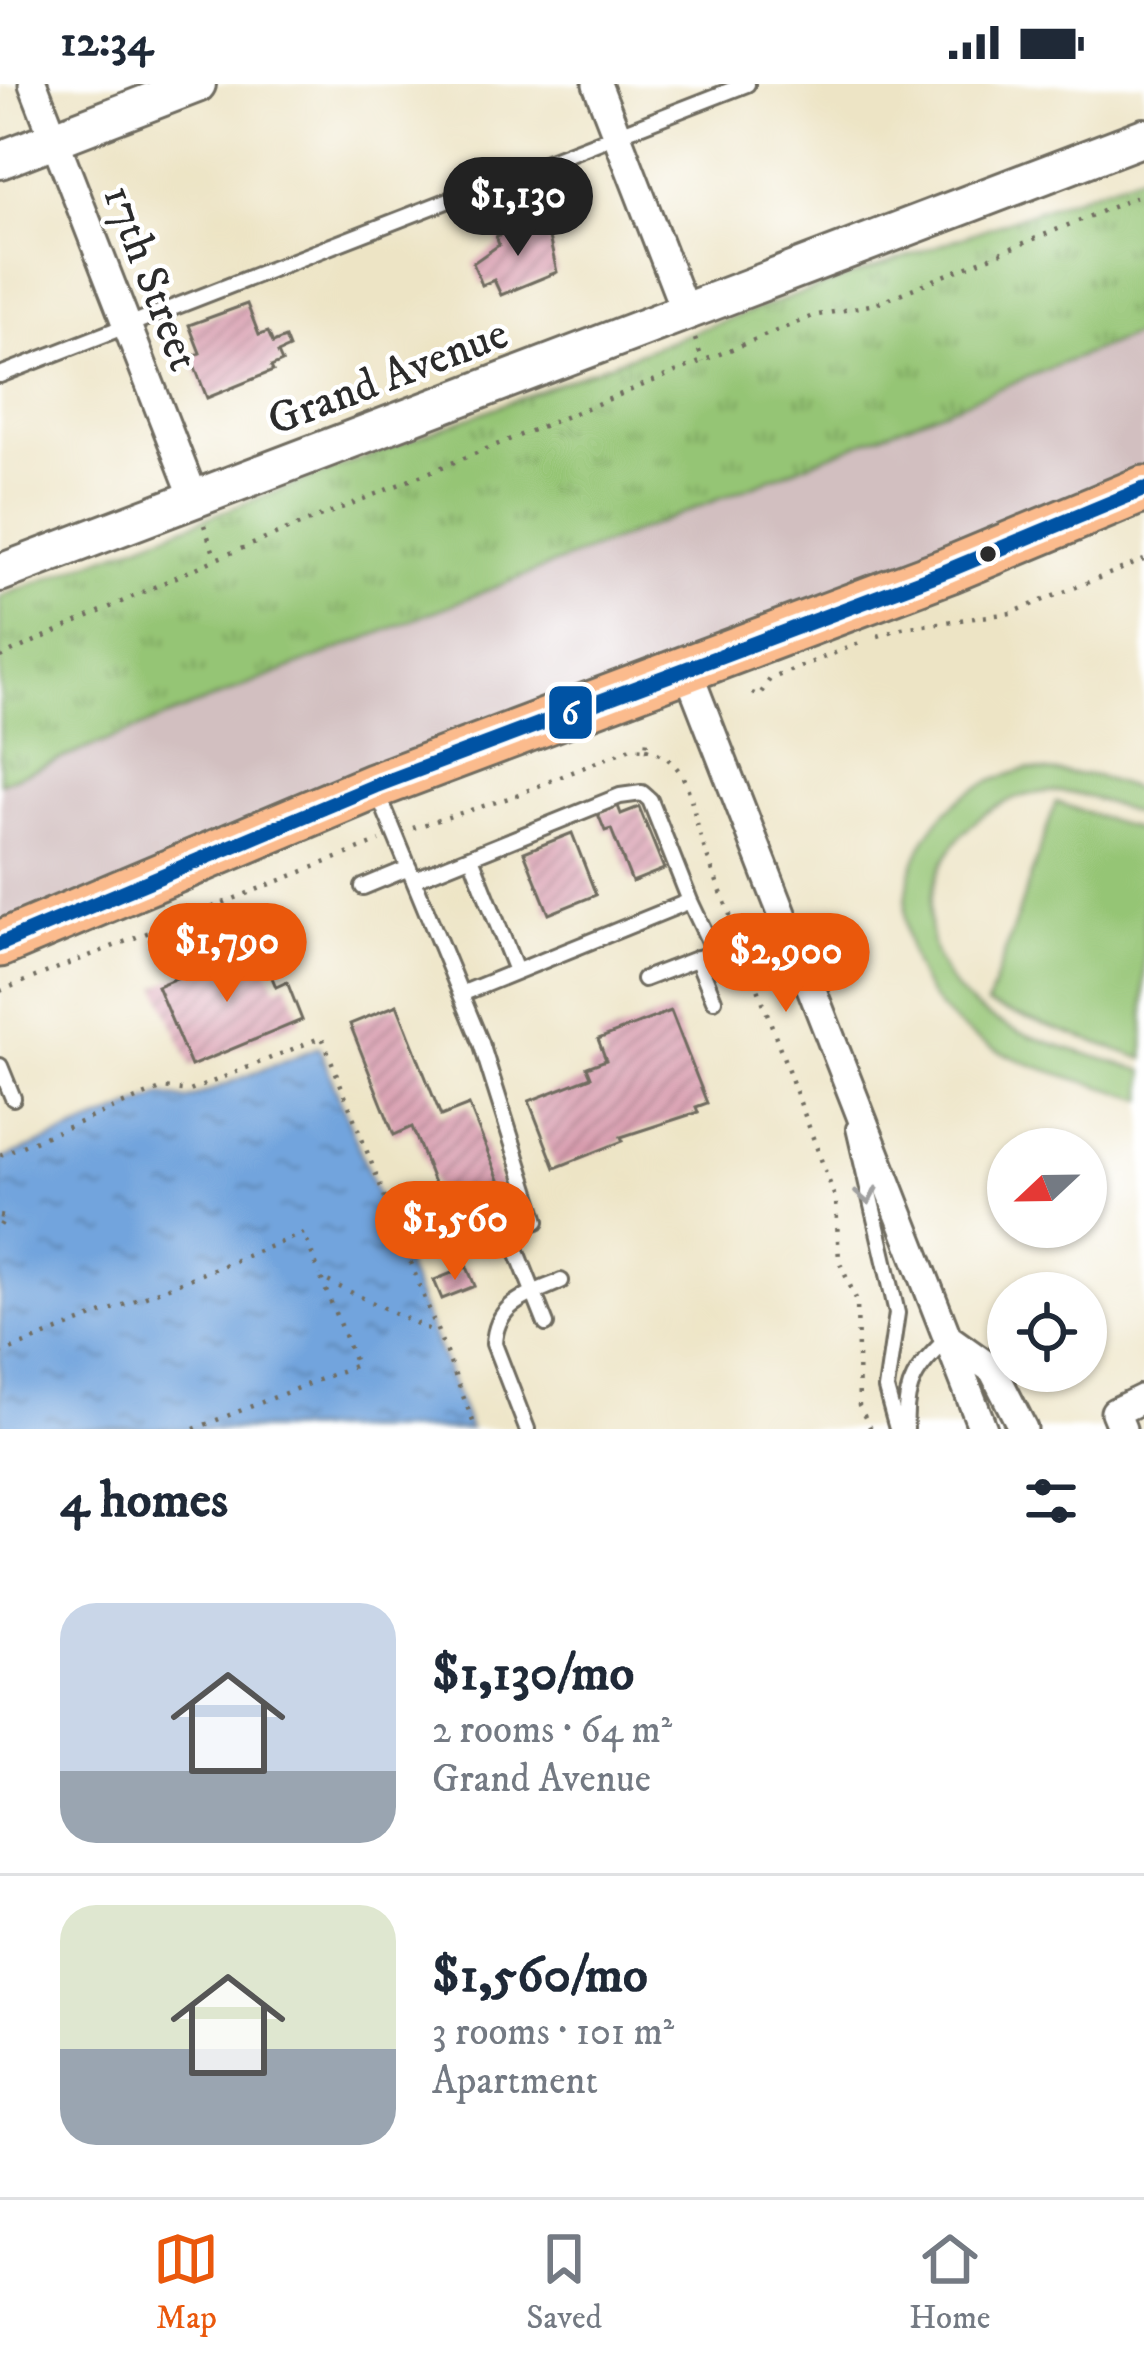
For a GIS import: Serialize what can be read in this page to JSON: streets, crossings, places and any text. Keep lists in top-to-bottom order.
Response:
{
  "streets": {
    "street": ["17th Street", "Grand Avenue"]
  },
  "crossings": [
    ["17th Street", "Grand Avenue"]
  ],
  "lines": ["transit line 6"],
  "north": "left",
  "page": {
    "status": "12:34",
    "price": [
      "$1,130",
      "$1,790",
      "$2,900",
      "$1,560"
    ],
    "heading": "4 homes",
    "list": [
      {
        "name": "$1,130/mo",
        "note": "2 rooms · 64 m² · Grand Avenue"
      },
      {
        "name": "$1,560/mo",
        "note": "3 rooms · 101 m² · Apartment"
      }
    ],
    "tabs": ["Map", "Saved", "Home"]
  }
}
